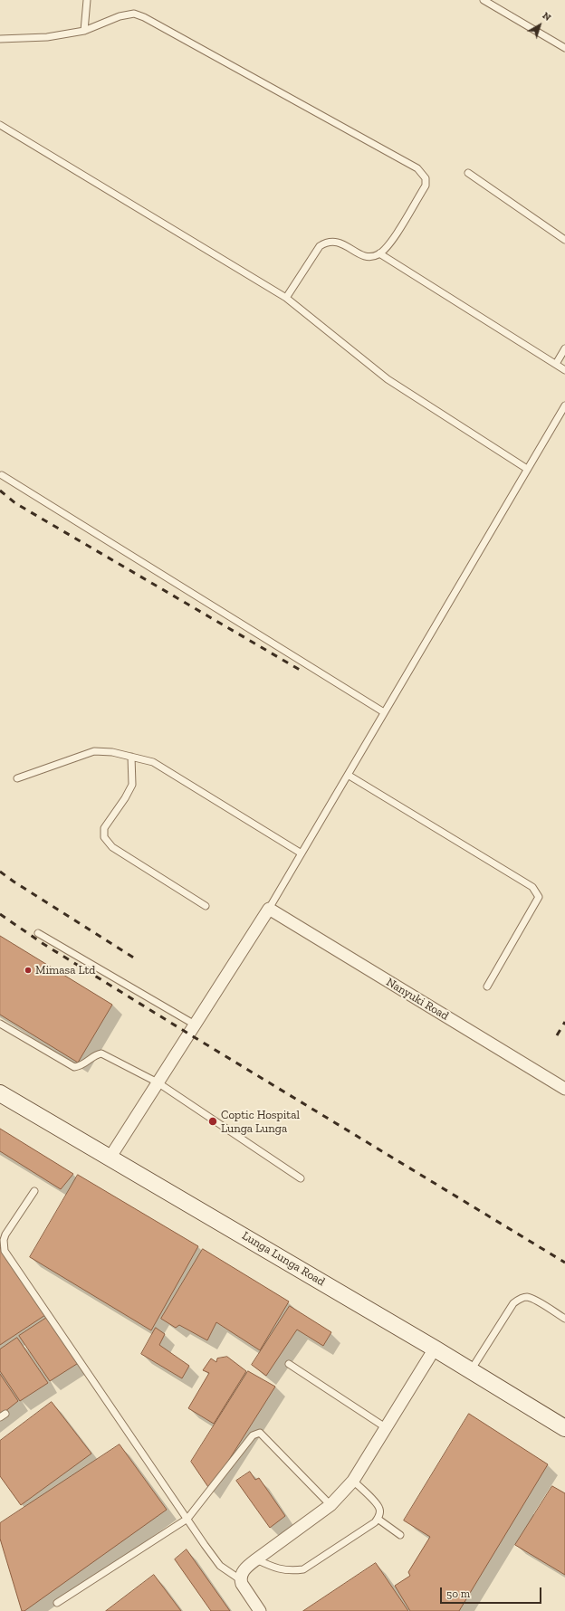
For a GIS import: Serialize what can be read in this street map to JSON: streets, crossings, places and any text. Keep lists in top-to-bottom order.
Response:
{
  "streets": {
    "main road": ["Lunga Lunga Road"],
    "street": ["Nanyuki Road"]
  },
  "places": ["Mimasa Ltd", "Coptic Hospital Lunga Lunga"],
  "scale_bar": "50 m",
  "north": "top right"
}
